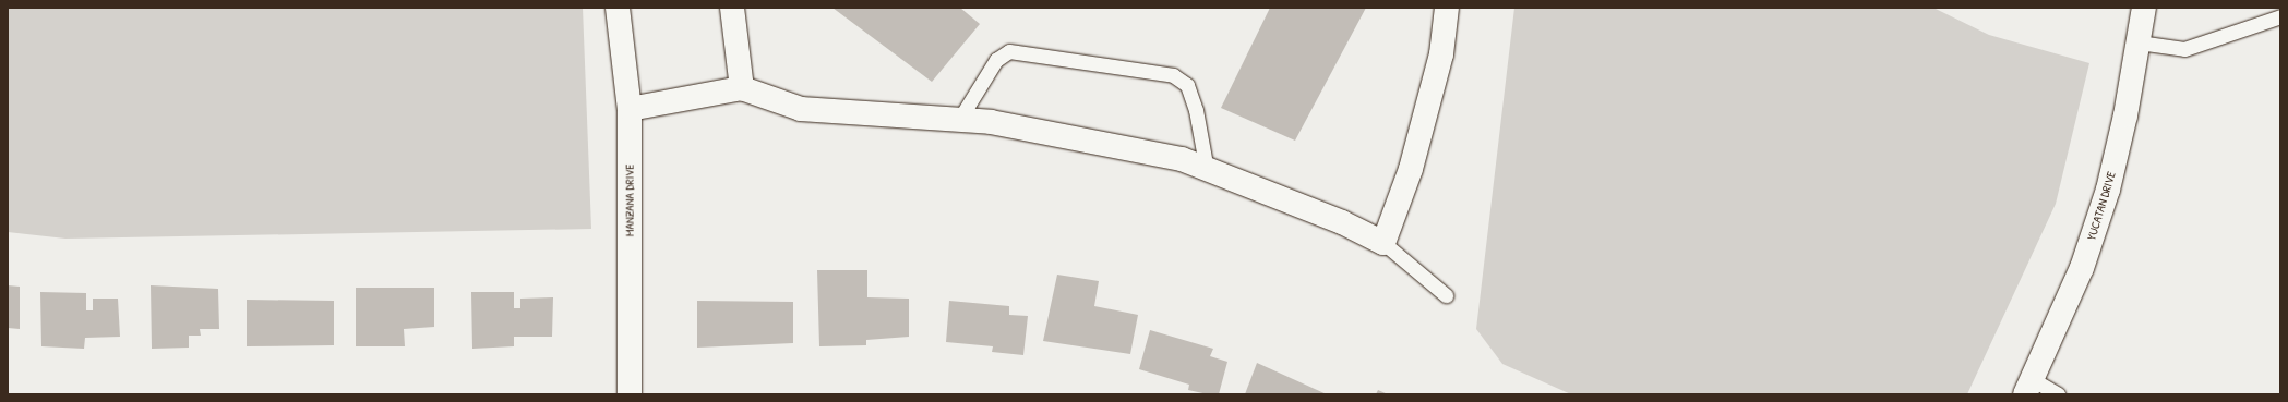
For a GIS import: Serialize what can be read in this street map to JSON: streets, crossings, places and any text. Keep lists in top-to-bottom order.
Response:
{
  "streets": {
    "street": ["MANZANA DRIVE", "YUCATAN DRIVE"]
  }
}
